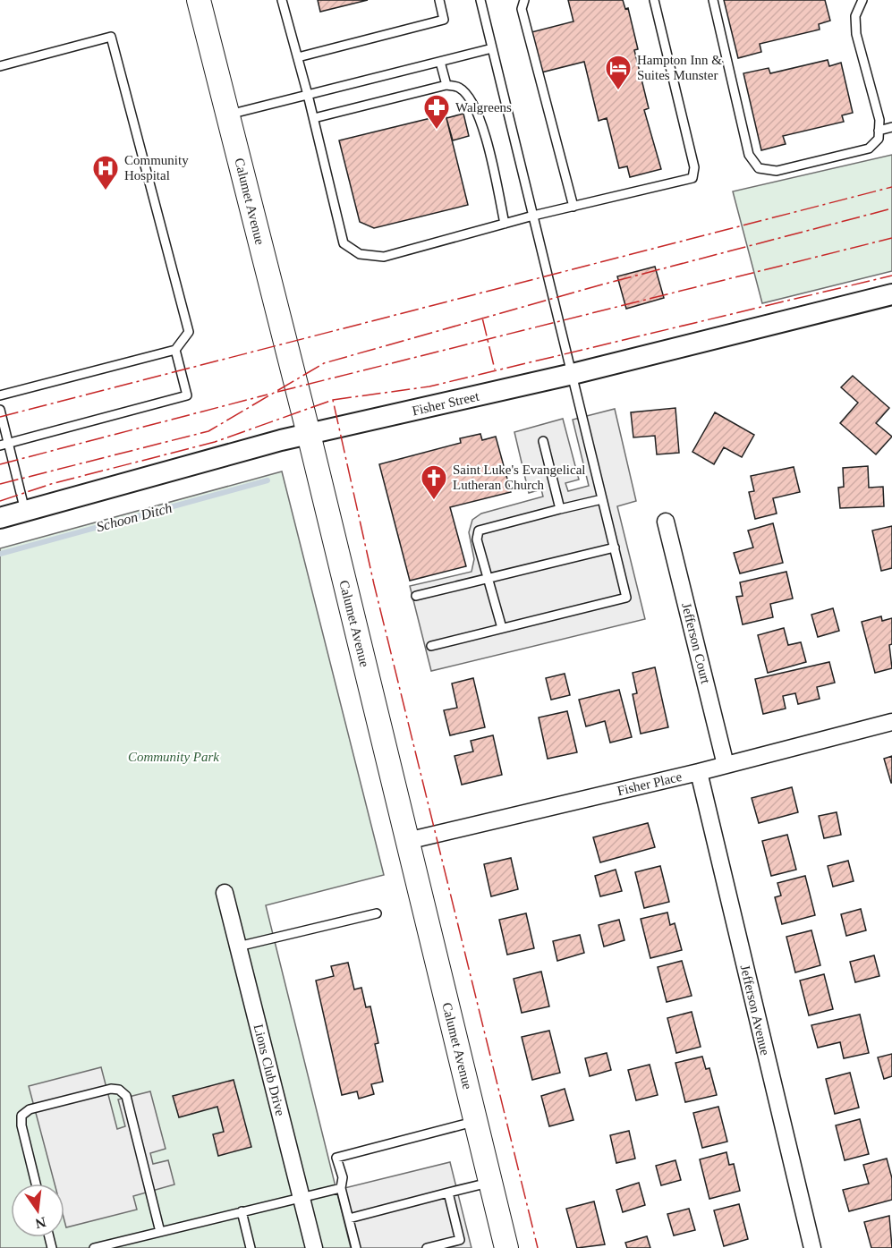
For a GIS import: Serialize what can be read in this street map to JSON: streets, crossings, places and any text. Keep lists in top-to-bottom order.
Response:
{
  "streets": {
    "main road": ["Calumet Avenue"],
    "street": [
      "Fisher Street",
      "Jefferson Court",
      "Fisher Place",
      "Jefferson Avenue",
      "Lions Club Drive"
    ]
  },
  "crossings": [
    ["Calumet Avenue", "Fisher Street"],
    ["Calumet Avenue", "Fisher Place"],
    ["Jefferson Court", "Fisher Place"],
    ["Fisher Place", "Jefferson Avenue"]
  ],
  "water": ["Schoon Ditch"],
  "parks": ["Community Park"],
  "places": {
    "hotel": ["Hampton Inn & Suites Munster"],
    "pharmacy": ["Walgreens"],
    "hospital": ["Community Hospital"],
    "church": ["Saint Luke's Evangelical Lutheran Church"]
  },
  "north": "bottom"
}
